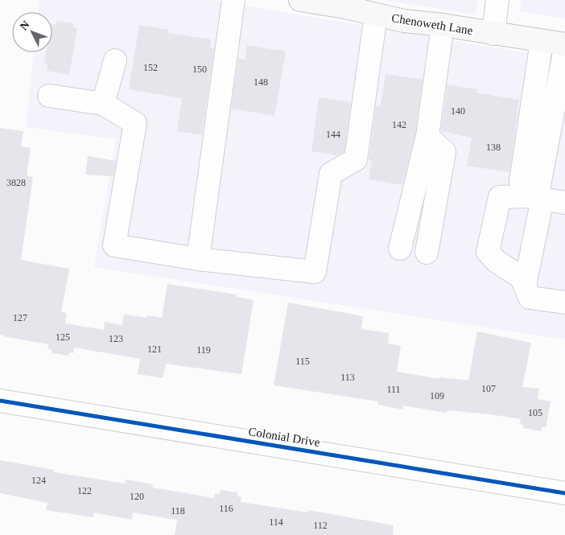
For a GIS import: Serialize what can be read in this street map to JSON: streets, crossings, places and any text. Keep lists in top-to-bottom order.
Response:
{
  "streets": {
    "main road": ["Chenoweth Lane"],
    "street": ["Colonial Drive"]
  },
  "house_numbers": [
    "152",
    "150",
    "148",
    "140",
    "142",
    "144",
    "138",
    "3828",
    "127",
    "125",
    "123",
    "121",
    "119",
    "115",
    "113",
    "107",
    "111",
    "109",
    "105",
    "124",
    "122",
    "120",
    "116",
    "118",
    "114",
    "112"
  ],
  "north": "top left"
}
